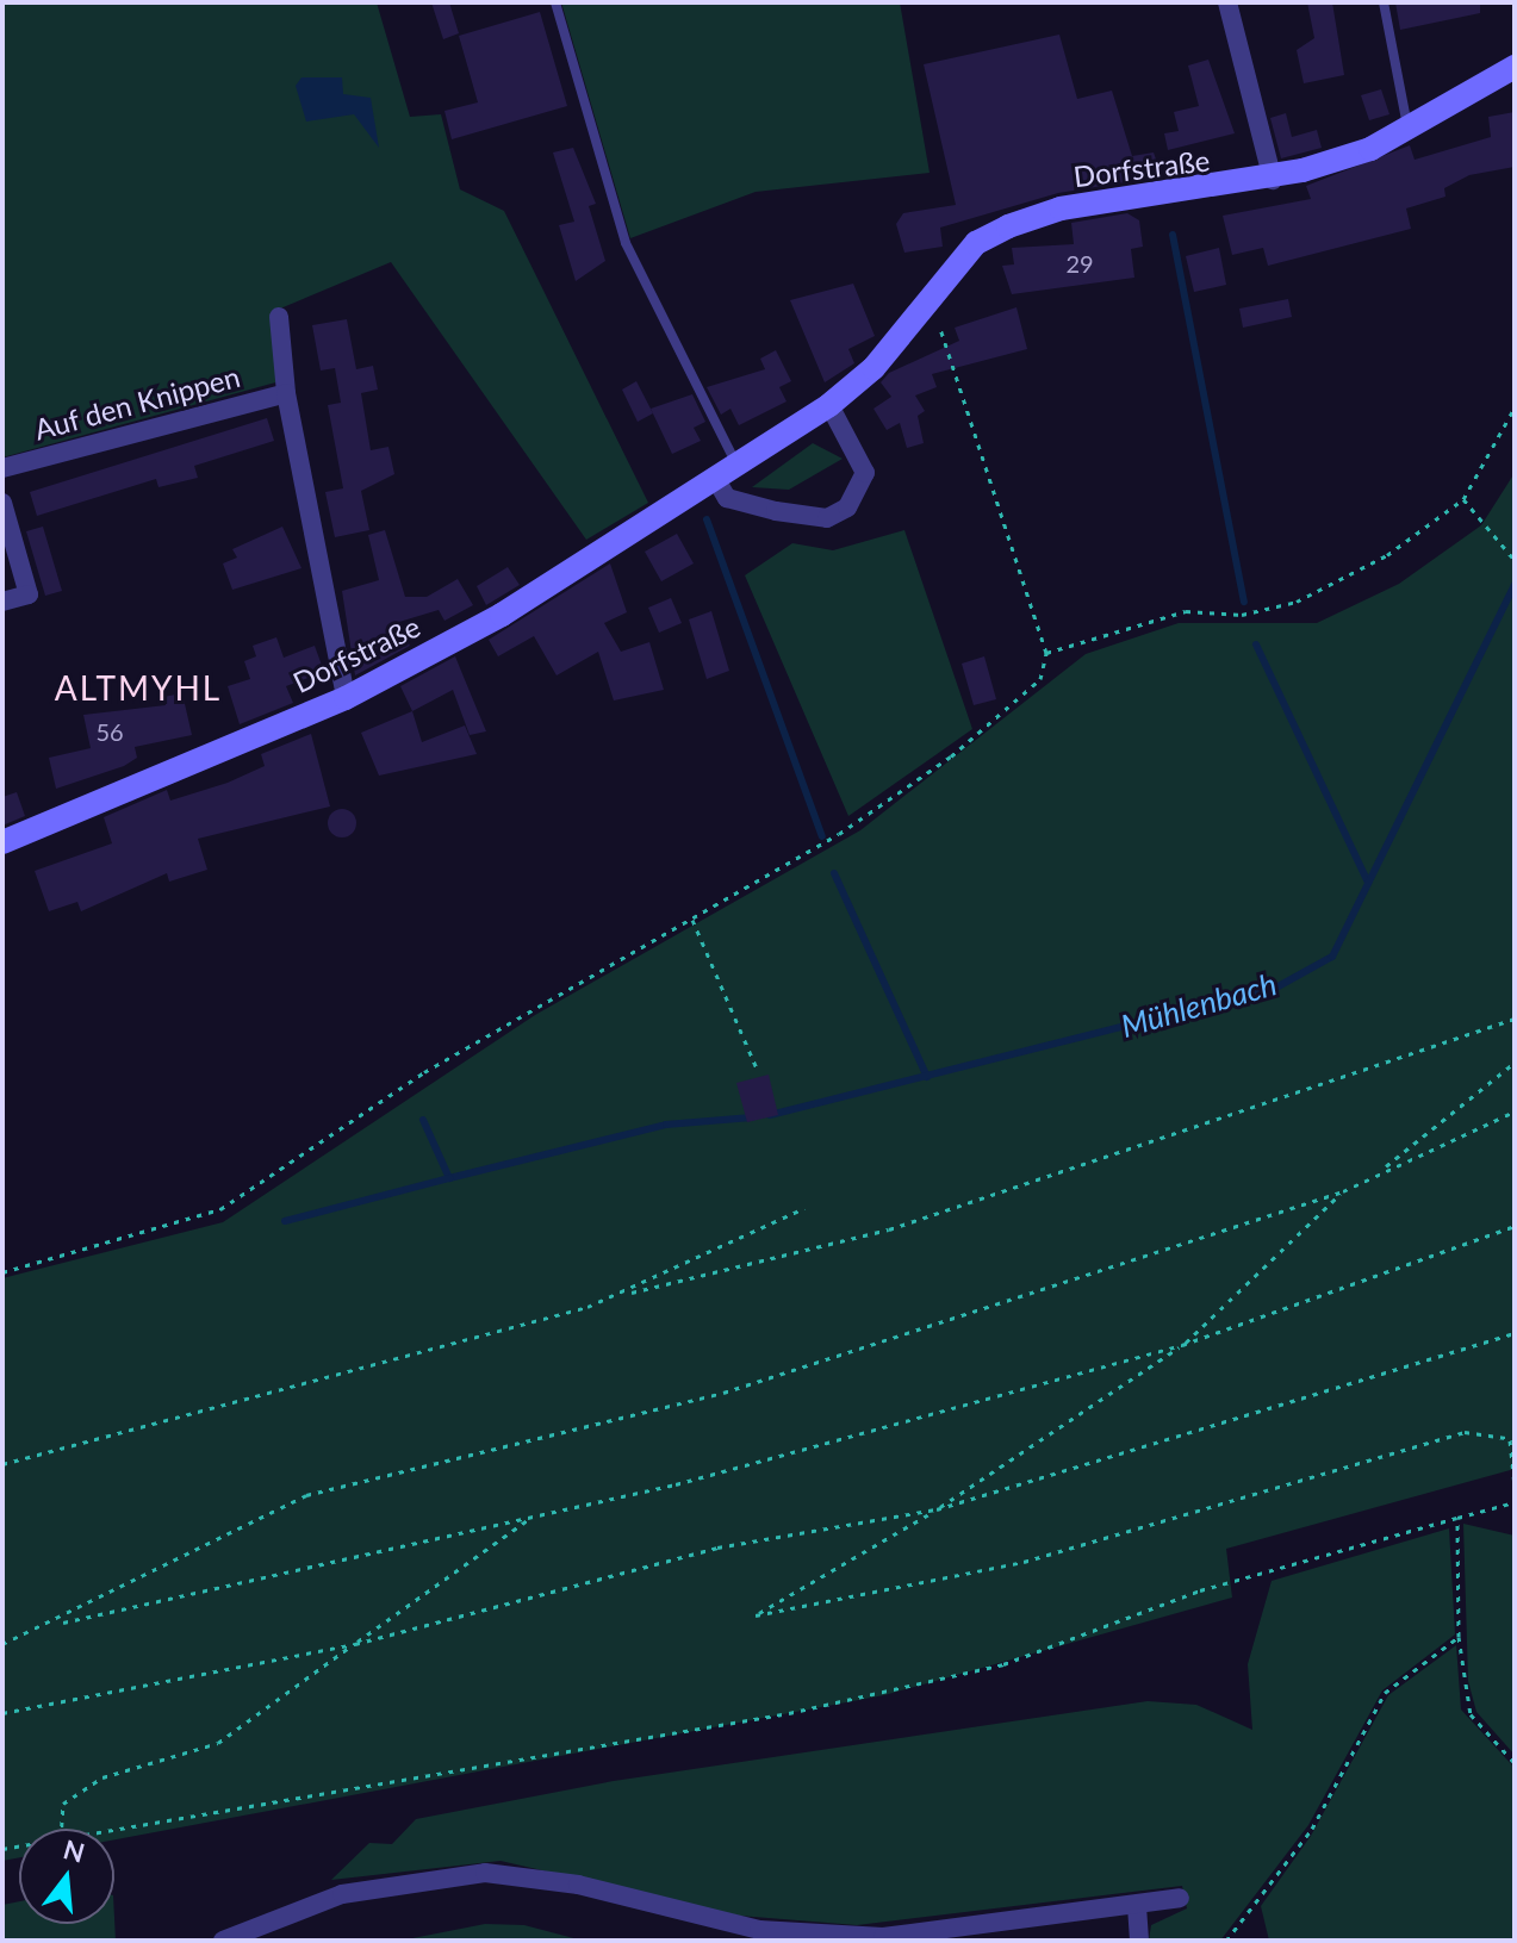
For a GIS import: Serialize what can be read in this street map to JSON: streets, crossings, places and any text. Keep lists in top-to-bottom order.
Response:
{
  "streets": {
    "main road": ["Dorfstraße"],
    "street": ["Auf den Knippen"]
  },
  "crossings": [
    ["Dorfstraße", "Auf den Knippen"]
  ],
  "districts": ["ALTMYHL"],
  "water": ["Mühlenbach"],
  "house_numbers": ["29", "56"],
  "north": "top"
}
